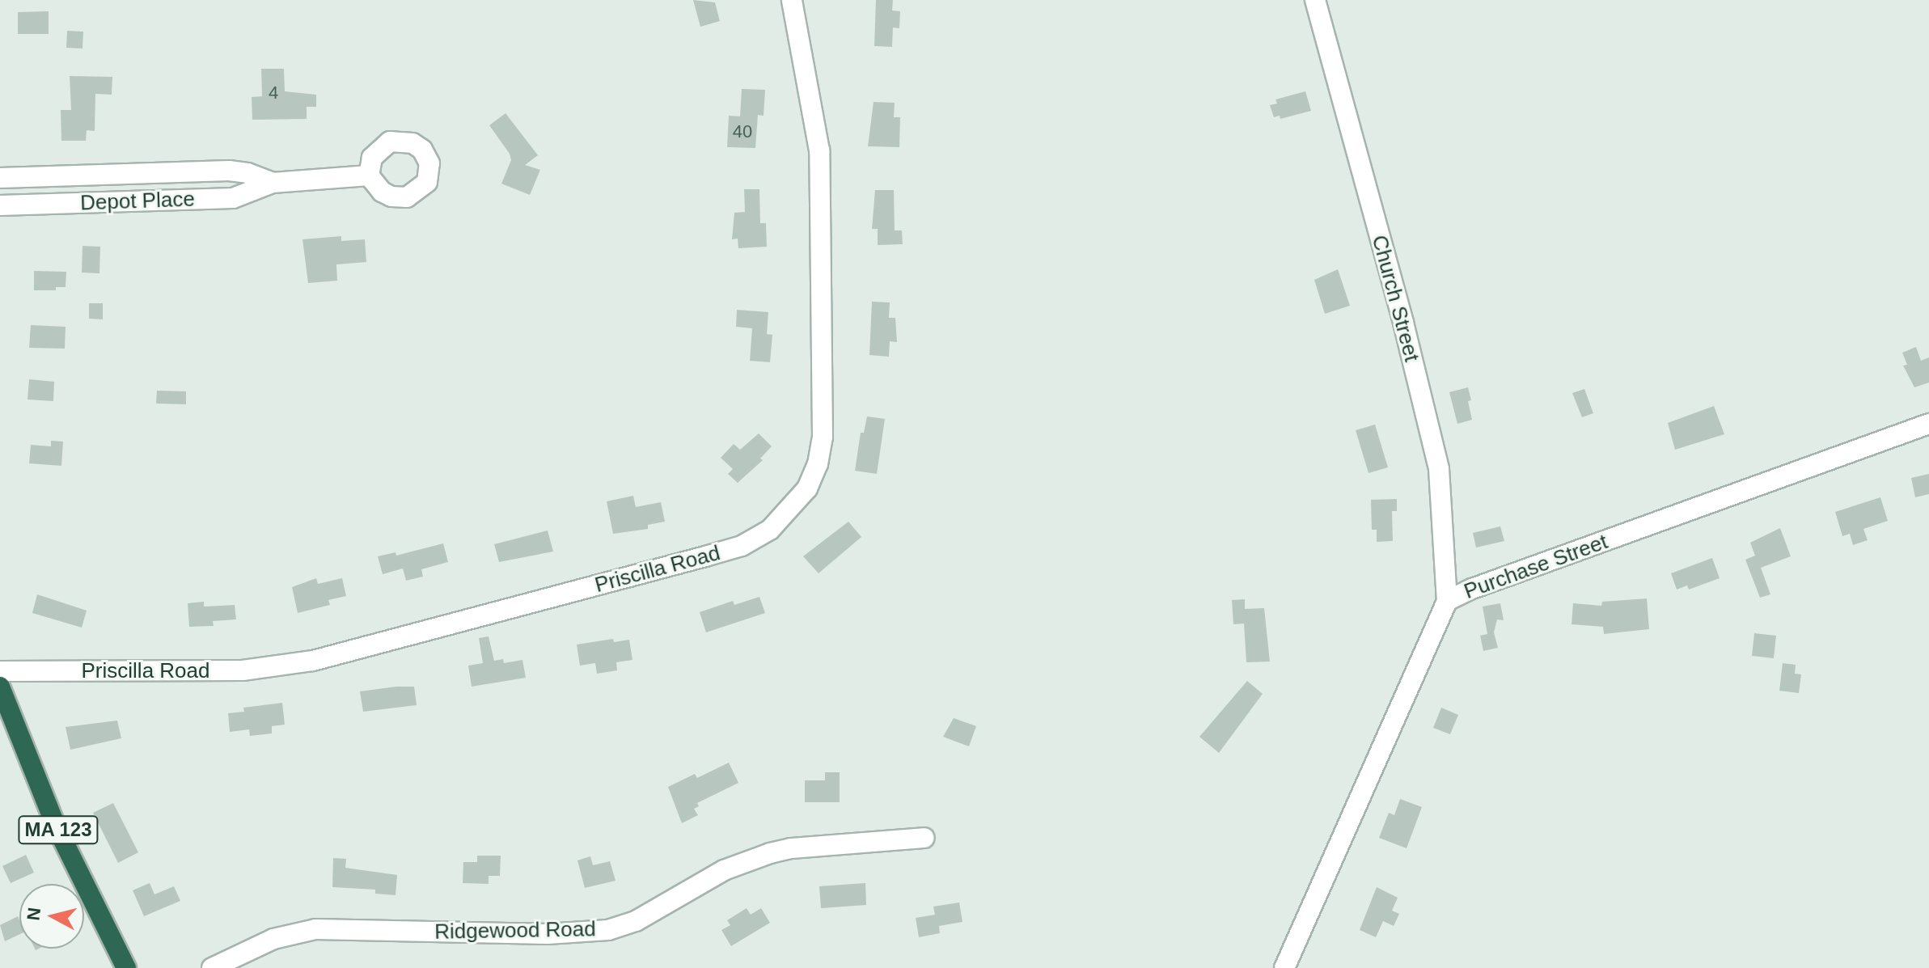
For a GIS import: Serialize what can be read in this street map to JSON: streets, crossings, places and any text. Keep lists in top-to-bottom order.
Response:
{
  "streets": {
    "highway": ["MA 123"],
    "street": [
      "Depot Place",
      "Church Street",
      "Purchase Street",
      "Priscilla Road",
      "Ridgewood Road"
    ]
  },
  "crossings": [
    ["Church Street", "Purchase Street"]
  ],
  "house_numbers": ["4", "40"],
  "north": "left"
}
